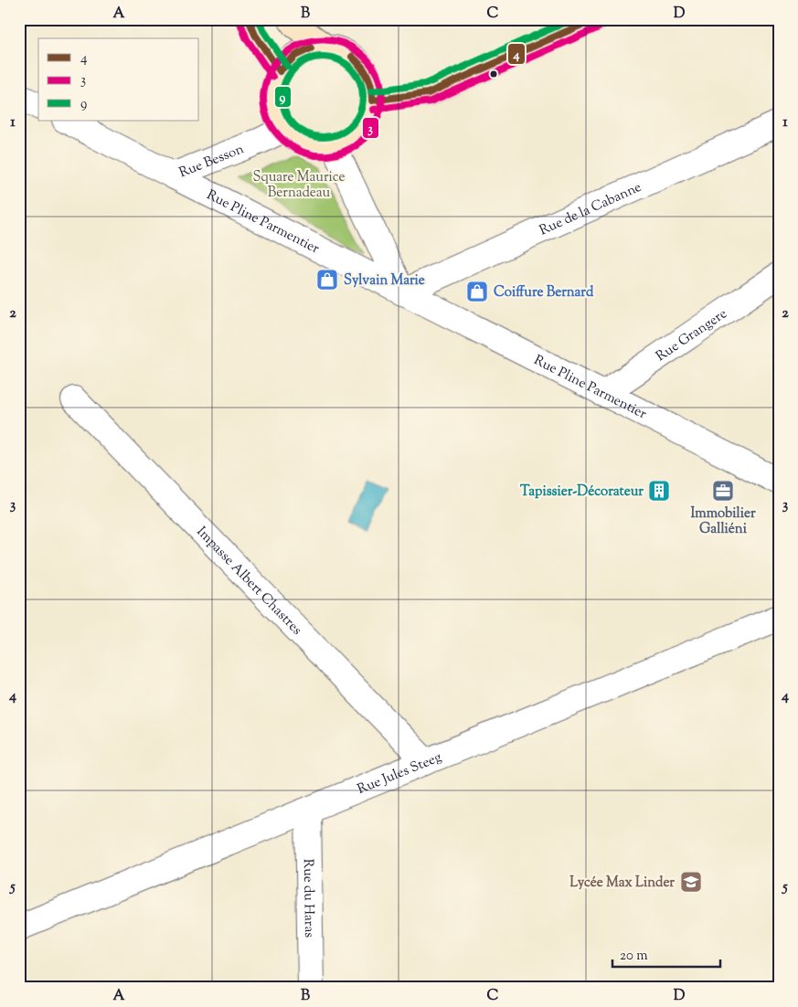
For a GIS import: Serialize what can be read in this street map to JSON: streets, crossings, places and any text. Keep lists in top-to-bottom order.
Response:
{
  "streets": {
    "street": [
      "Rue Besson",
      "Rue de la Cabanne",
      "Rue Pline Parmentier",
      "Rue Grangere",
      "Impasse Albert Chastres",
      "Rue Jules Steeg",
      "Rue du Haras"
    ]
  },
  "crossings": [
    ["Rue Besson", "Rue Pline Parmentier"],
    ["Rue de la Cabanne", "Rue Pline Parmentier"],
    ["Rue Pline Parmentier", "Rue Grangere"],
    ["Impasse Albert Chastres", "Rue Jules Steeg"],
    ["Rue Jules Steeg", "Rue du Haras"]
  ],
  "parks": ["Square Maurice Bernadeau"],
  "places": {
    "shop": ["Sylvain Marie", "Coiffure Bernard"],
    "building": ["Tapissier-Décorateur"],
    "office": ["Immobilier Galliéni"],
    "school or university": ["Lycée Max Linder"]
  },
  "lines": ["transit line 4", "transit line 9", "transit line 3"],
  "legend": ["4", "3", "9"],
  "scale_bar": "20 m",
  "grid": {
    "columns": [
      "A",
      "B",
      "C",
      "D"
    ],
    "rows": [
      "1",
      "2",
      "3",
      "4",
      "5"
    ]
  }
}
